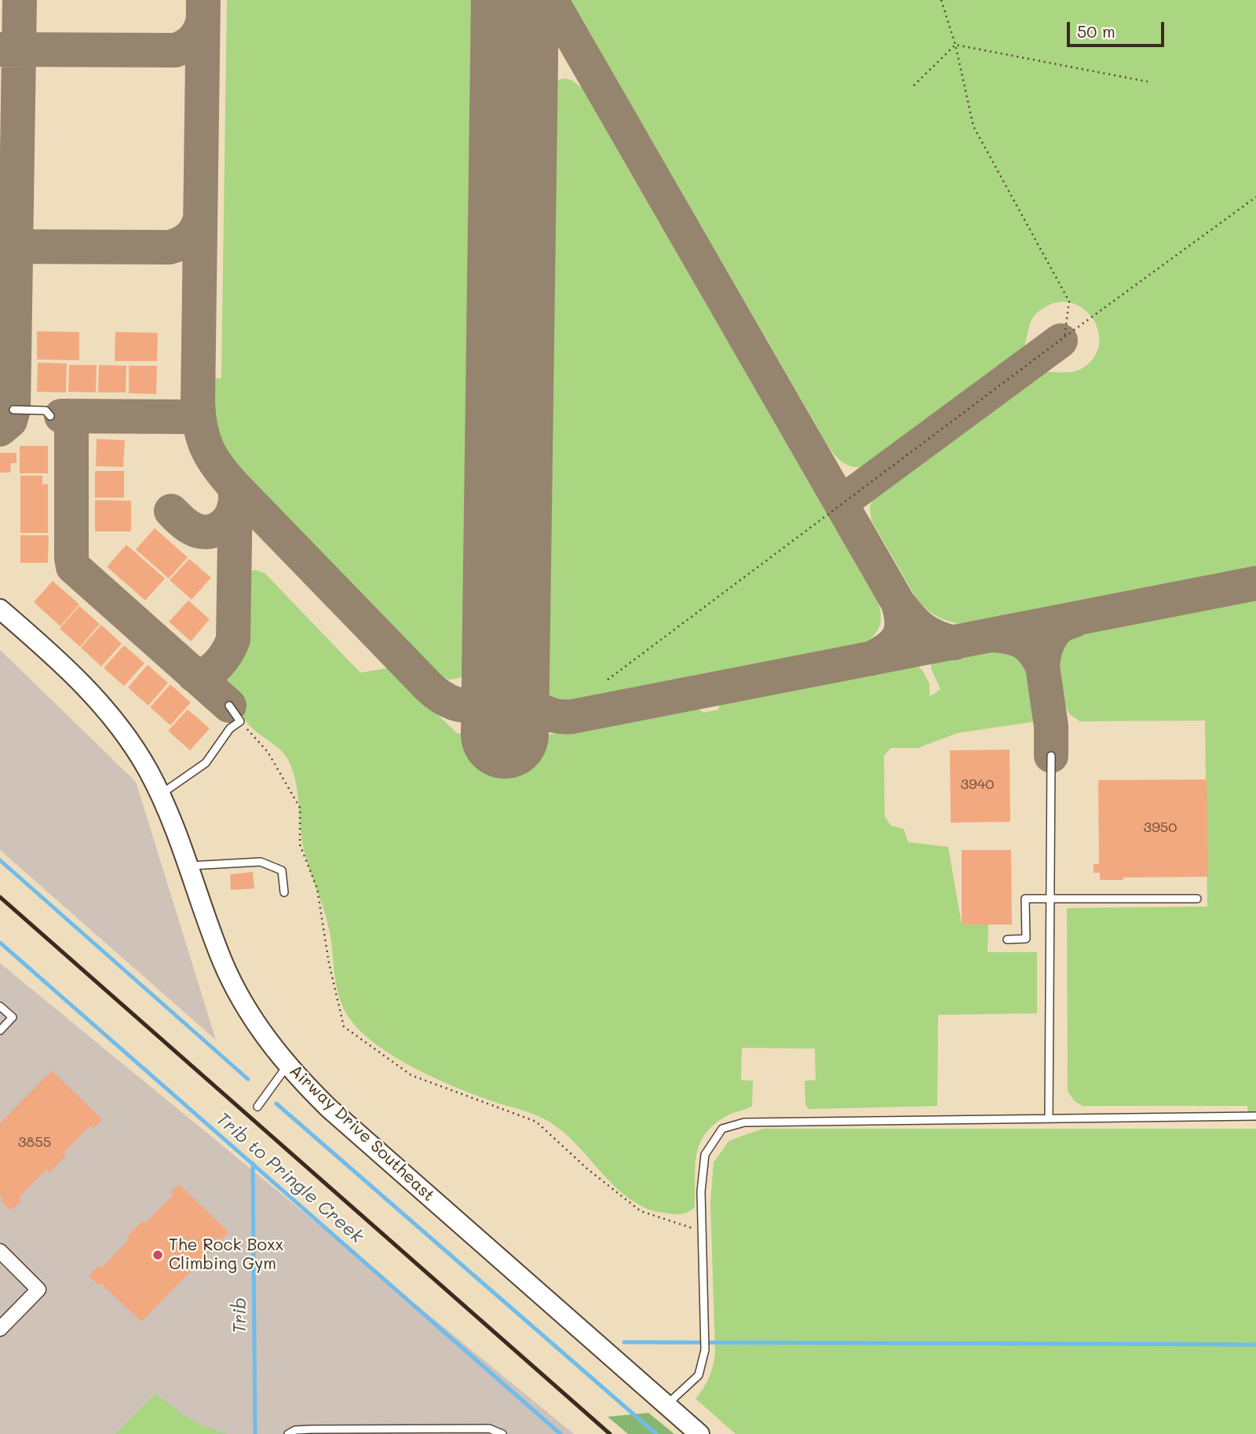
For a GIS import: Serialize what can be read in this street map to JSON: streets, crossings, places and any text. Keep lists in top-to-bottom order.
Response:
{
  "streets": {
    "street": ["Airway Drive Southeast"]
  },
  "water": ["Trib to Pringle Creek", "Trib"],
  "places": ["The Rock Boxx Climbing Gym"],
  "house_numbers": ["3940", "3950", "3855"],
  "scale_bar": "50 m"
}
